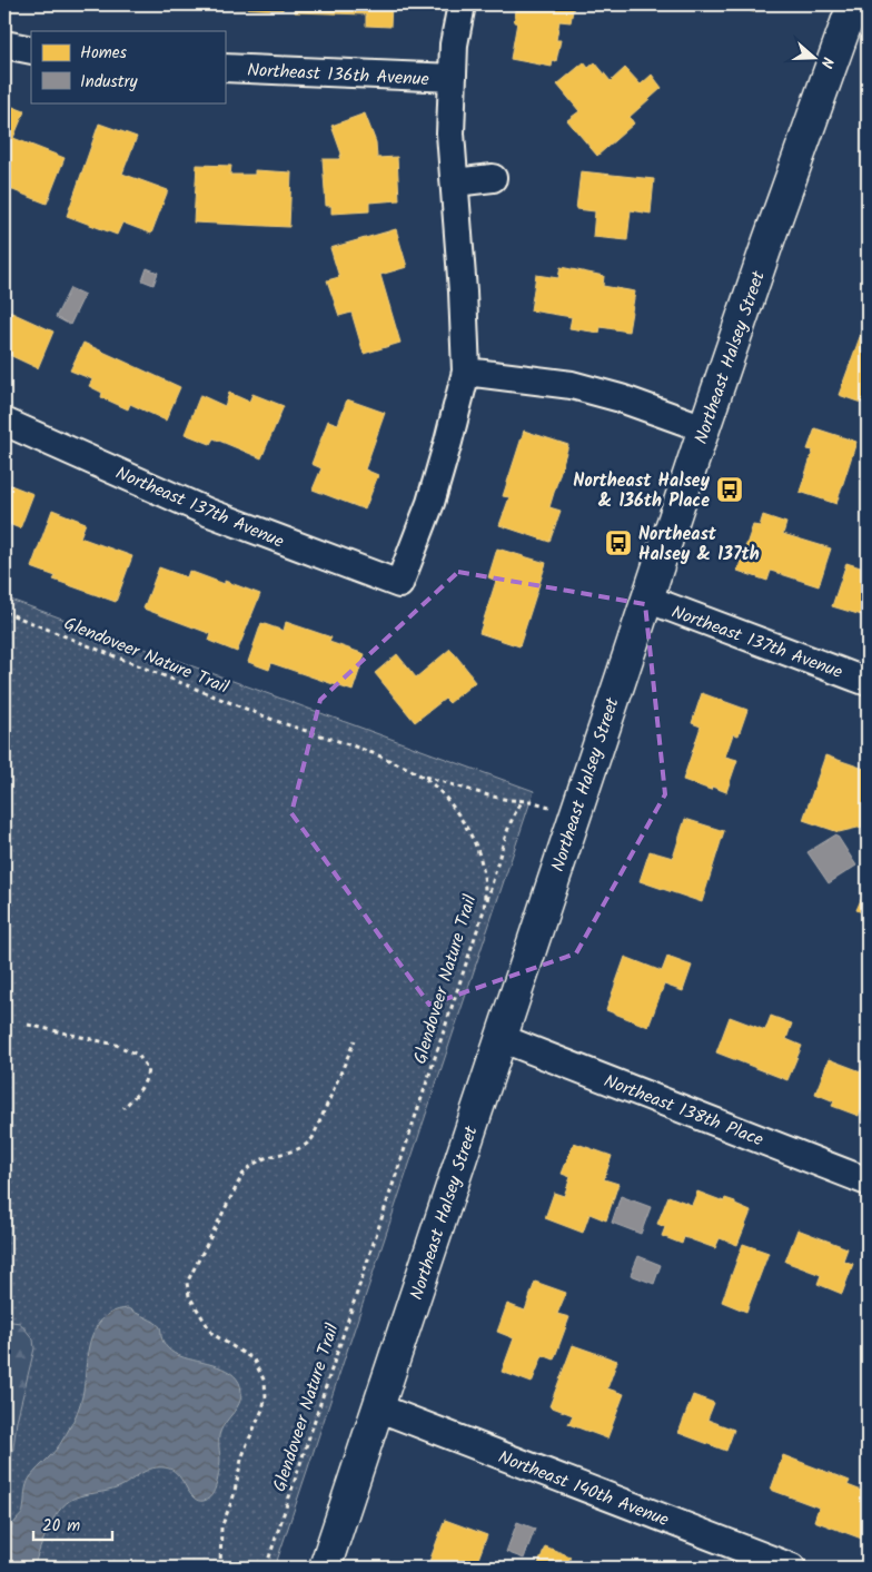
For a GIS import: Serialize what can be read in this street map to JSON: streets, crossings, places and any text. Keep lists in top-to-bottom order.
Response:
{
  "streets": {
    "main road": ["Northeast Halsey Street"],
    "street": [
      "Northeast 136th Avenue",
      "Northeast 137th Avenue",
      "Northeast 138th Place",
      "Northeast 140th Avenue"
    ],
    "path": ["Glendoveer Nature Trail"]
  },
  "crossings": [
    ["Northeast Halsey Street", "Northeast 137th Avenue"],
    ["Northeast Halsey Street", "Northeast 138th Place"],
    ["Northeast Halsey Street", "Northeast 140th Avenue"]
  ],
  "places": {
    "bus stop": ["Northeast Halsey & 136th Place", "Northeast Halsey & 137th"]
  },
  "legend": ["Homes", "Industry"],
  "scale_bar": "20 m",
  "north": "right"
}
